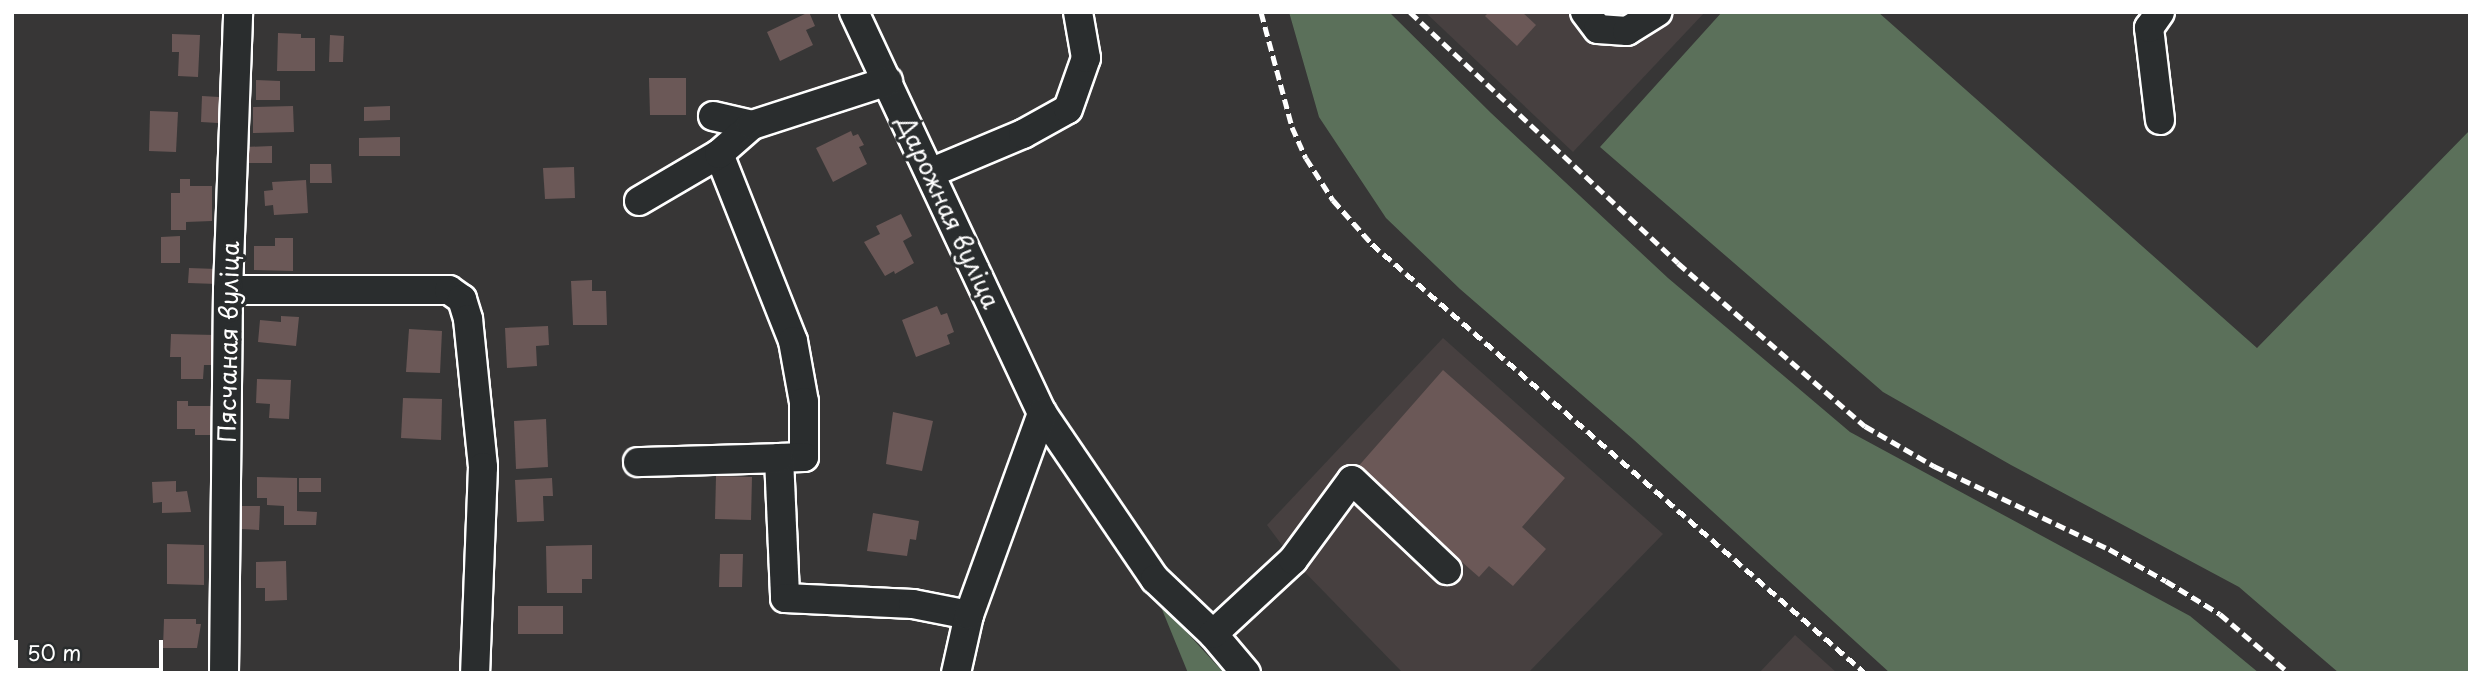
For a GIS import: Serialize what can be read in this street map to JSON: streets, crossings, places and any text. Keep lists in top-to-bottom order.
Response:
{
  "streets": {
    "street": ["Дарожная вуліца", "Пясчаная вуліца"]
  },
  "scale_bar": "50 m"
}
